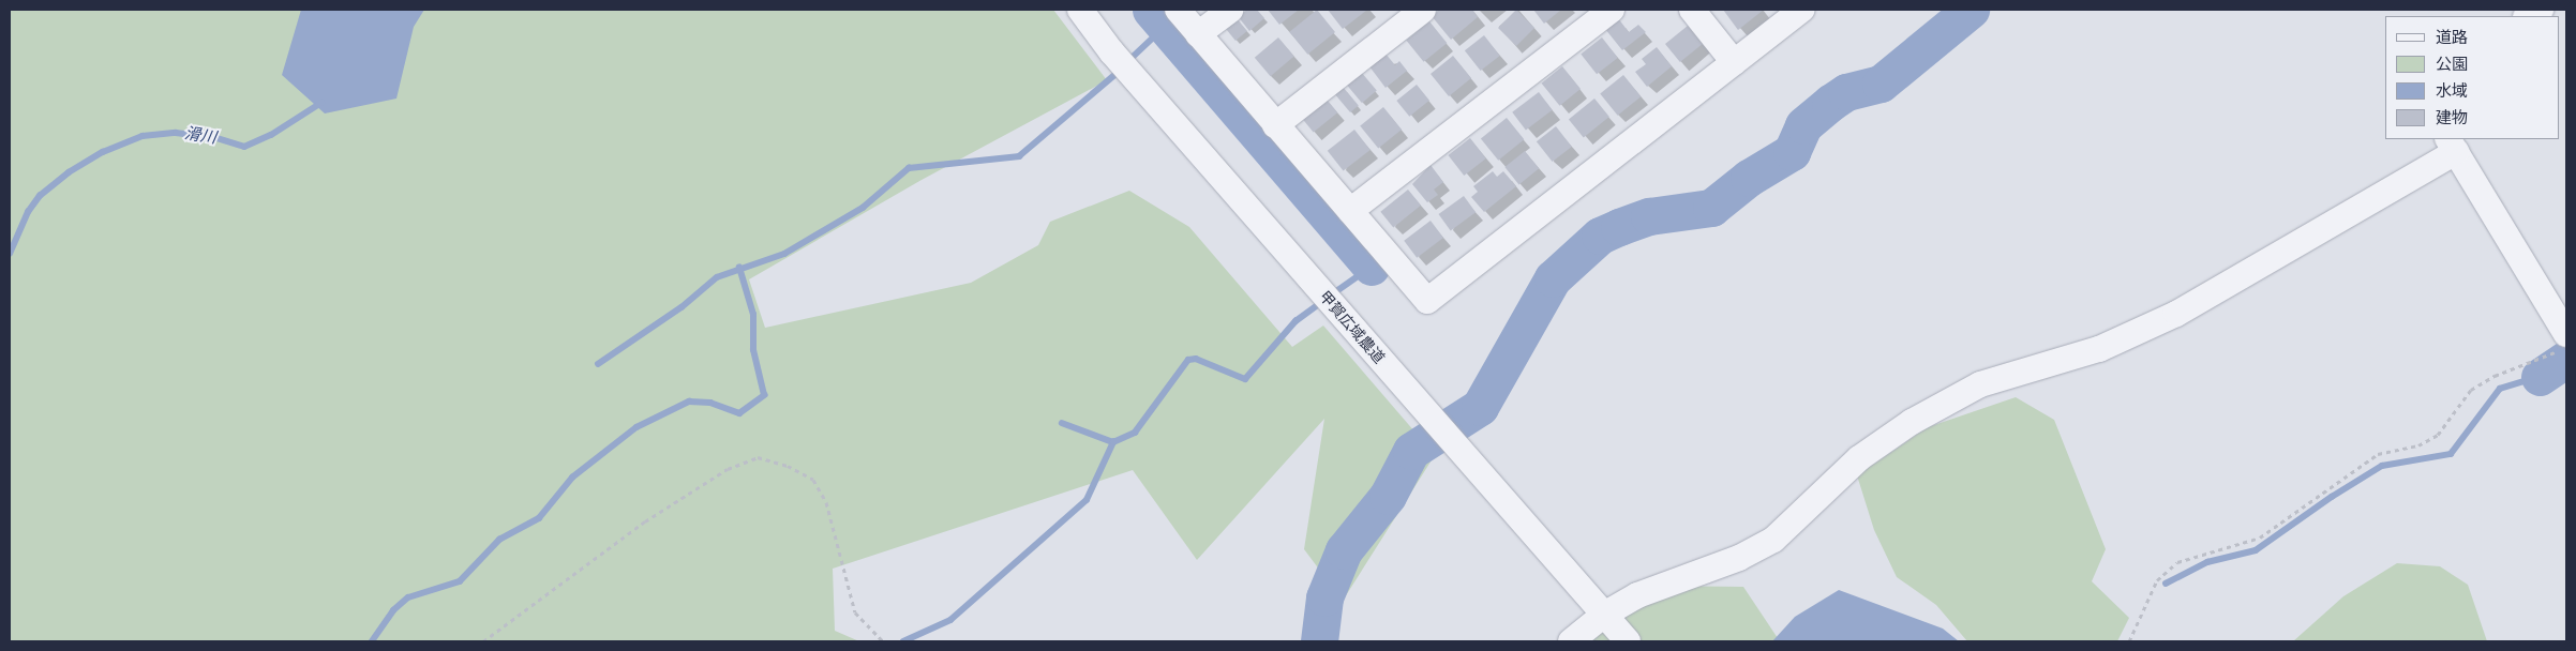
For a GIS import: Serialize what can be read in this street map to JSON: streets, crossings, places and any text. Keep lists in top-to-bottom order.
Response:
{
  "streets": {
    "street": ["甲賀広域農道"]
  },
  "water": ["滑川"],
  "legend": [
    "道路",
    "公園",
    "水域",
    "建物"
  ]
}
